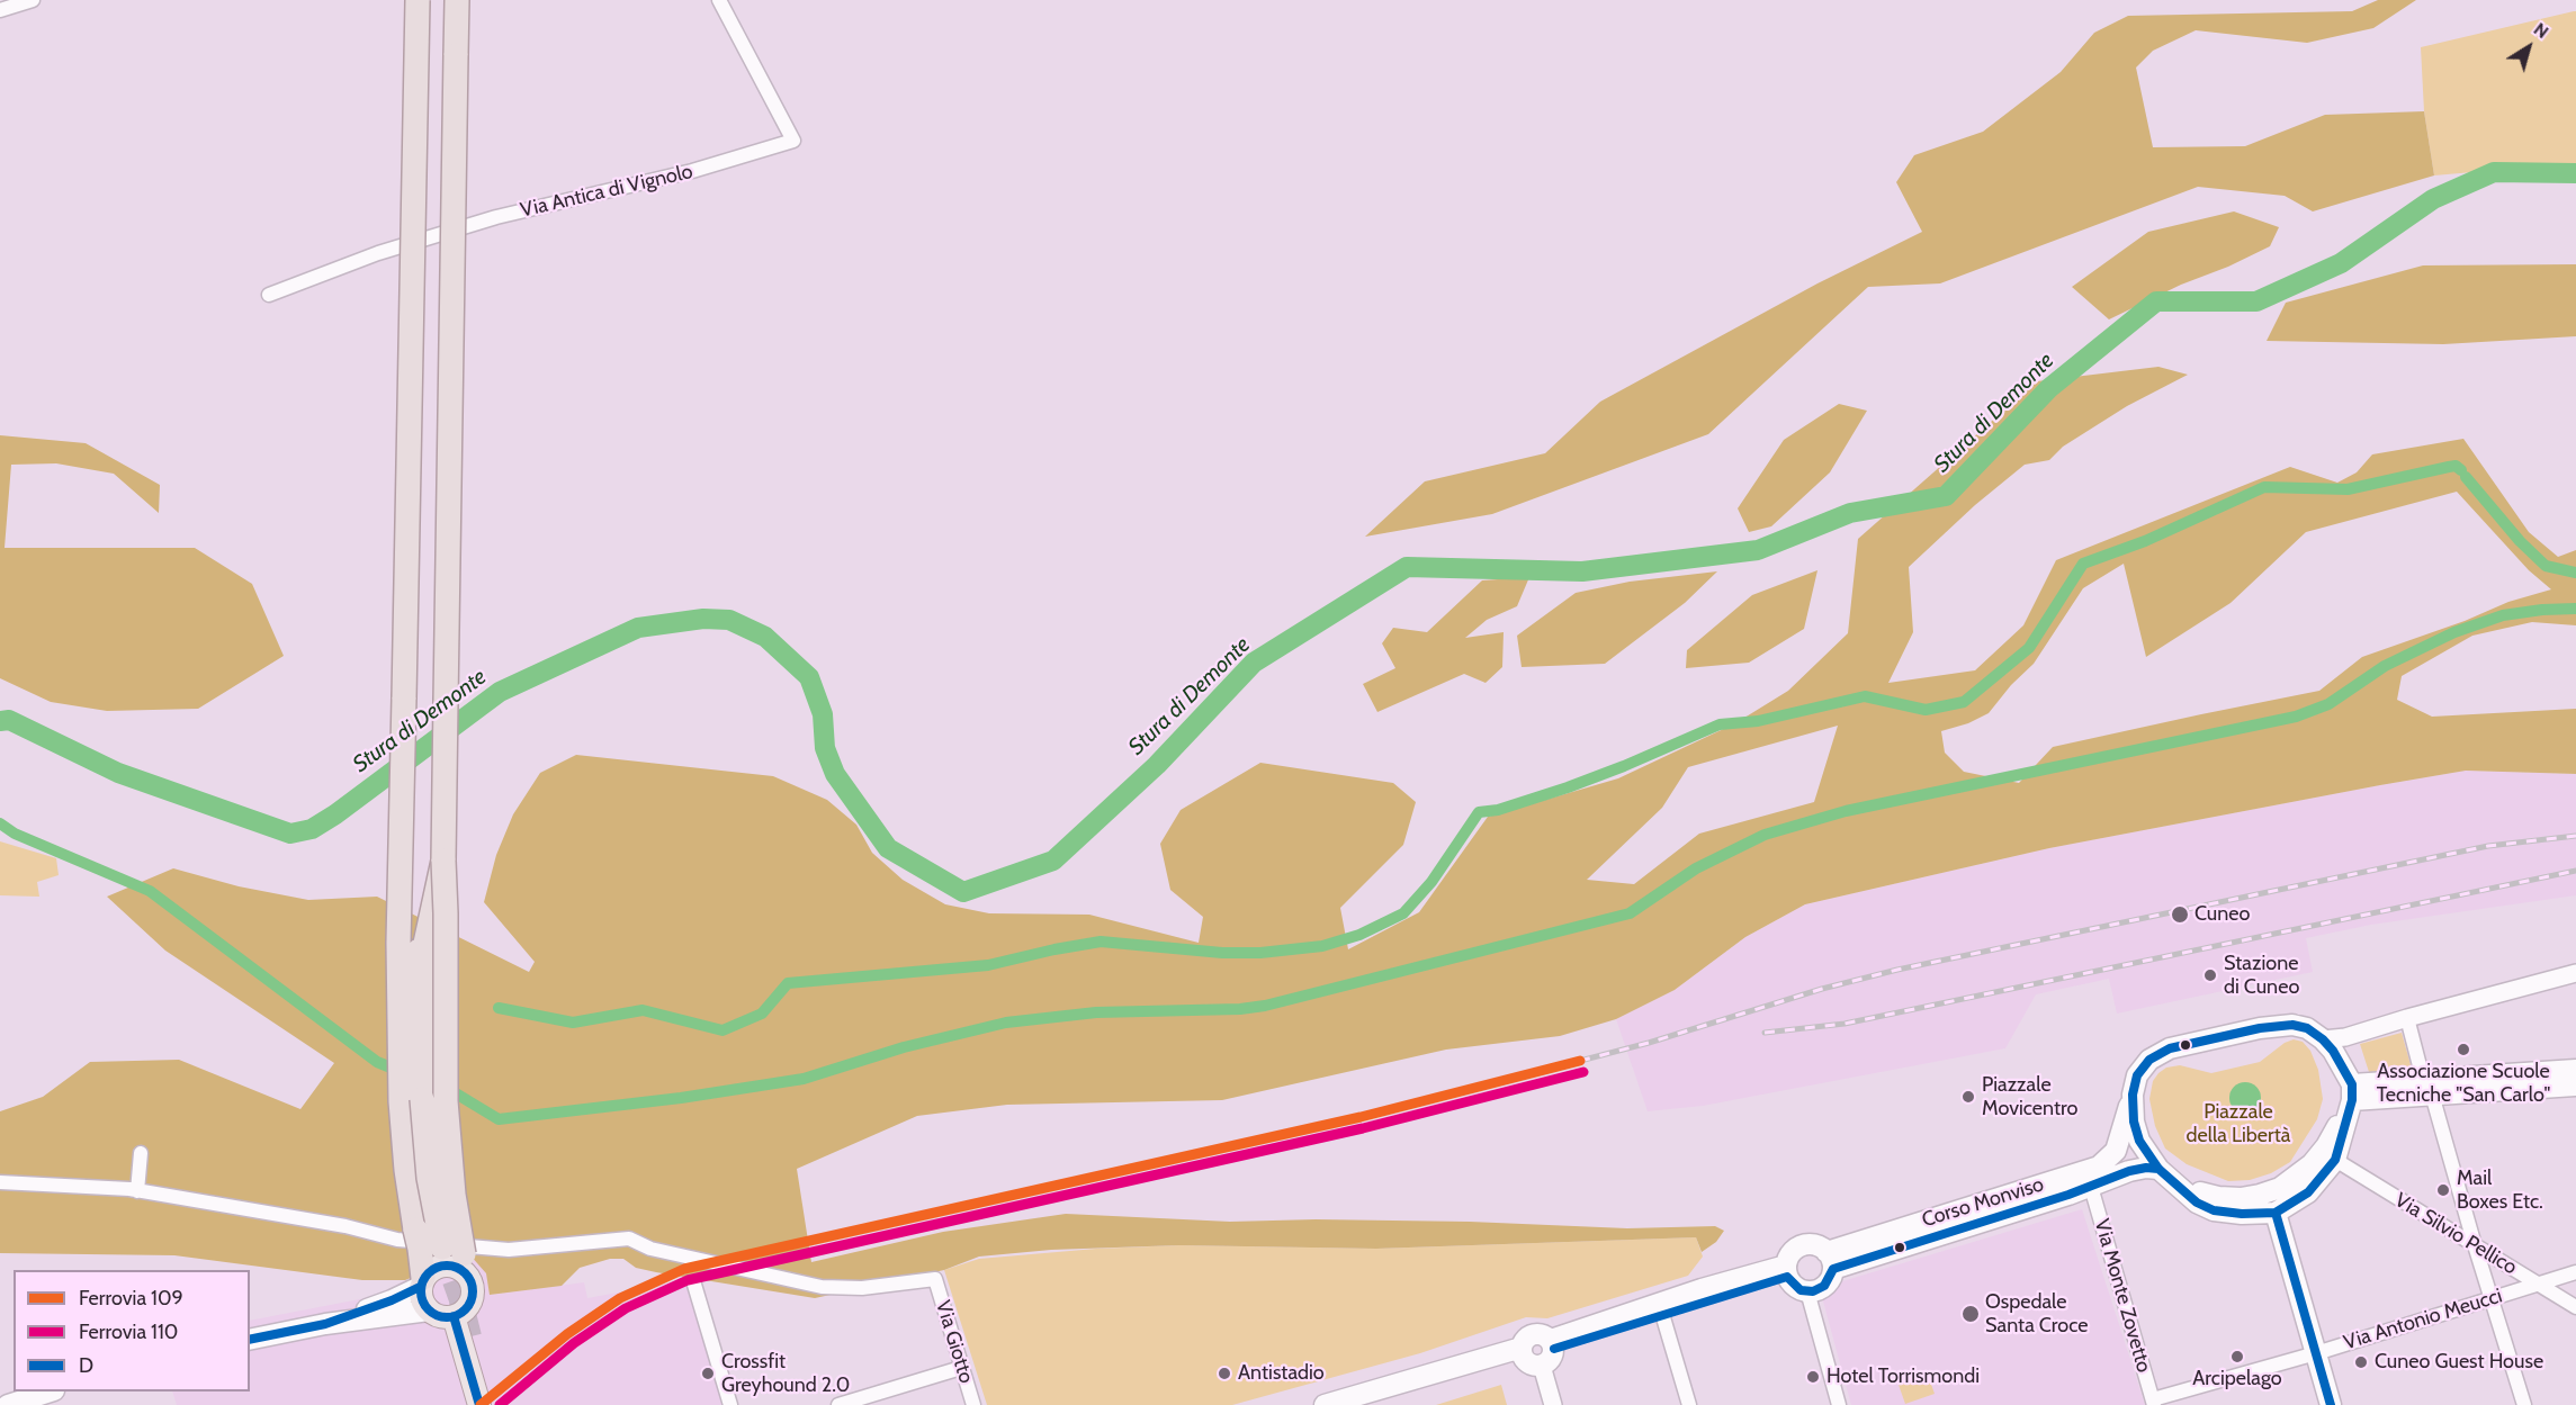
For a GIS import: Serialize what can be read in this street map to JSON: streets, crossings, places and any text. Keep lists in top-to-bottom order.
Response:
{
  "streets": {
    "main road": ["Corso Monviso"],
    "street": [
      "Via Antica di Vignolo",
      "Via Silvio Pellico",
      "Via Monte Zovetto",
      "Via Antonio Meucci",
      "Via Giotto"
    ]
  },
  "crossings": [
    ["Corso Monviso", "Via Monte Zovetto"],
    ["Via Silvio Pellico", "Via Antonio Meucci"],
    ["Via Monte Zovetto", "Via Antonio Meucci"]
  ],
  "water": ["Stura di Demonte"],
  "parks": ["Piazzale della Libertà"],
  "places": [
    "Cuneo",
    "Stazione di Cuneo",
    "Associazione Scuole Tecniche \"San Carlo\"",
    "Piazzale Movicentro",
    "Mail Boxes Etc.",
    "Ospedale Santa Croce",
    "Arcipelago",
    "Cuneo Guest House",
    "Crossfit Greyhound 2.0",
    "Antistadio",
    "Hotel Torrismondi"
  ],
  "lines": ["transit line D", "rail line 109", "rail line 110"],
  "legend": ["Ferrovia 109", "Ferrovia 110", "D"],
  "north": "top right"
}
